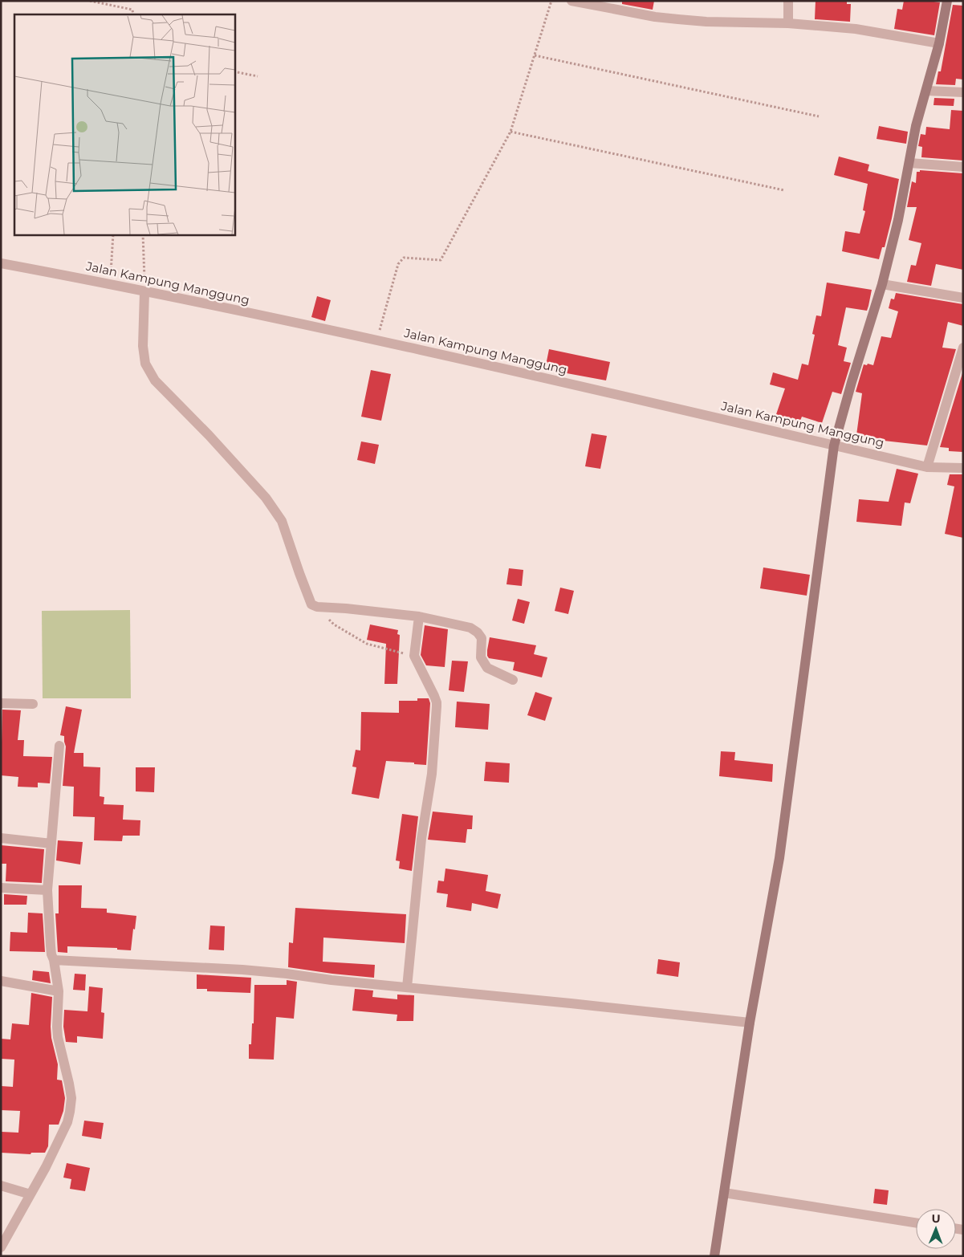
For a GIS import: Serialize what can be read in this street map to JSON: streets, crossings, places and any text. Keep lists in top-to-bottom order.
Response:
{
  "streets": {
    "street": ["Jalan Kampung Manggung"]
  },
  "north": "top"
}
